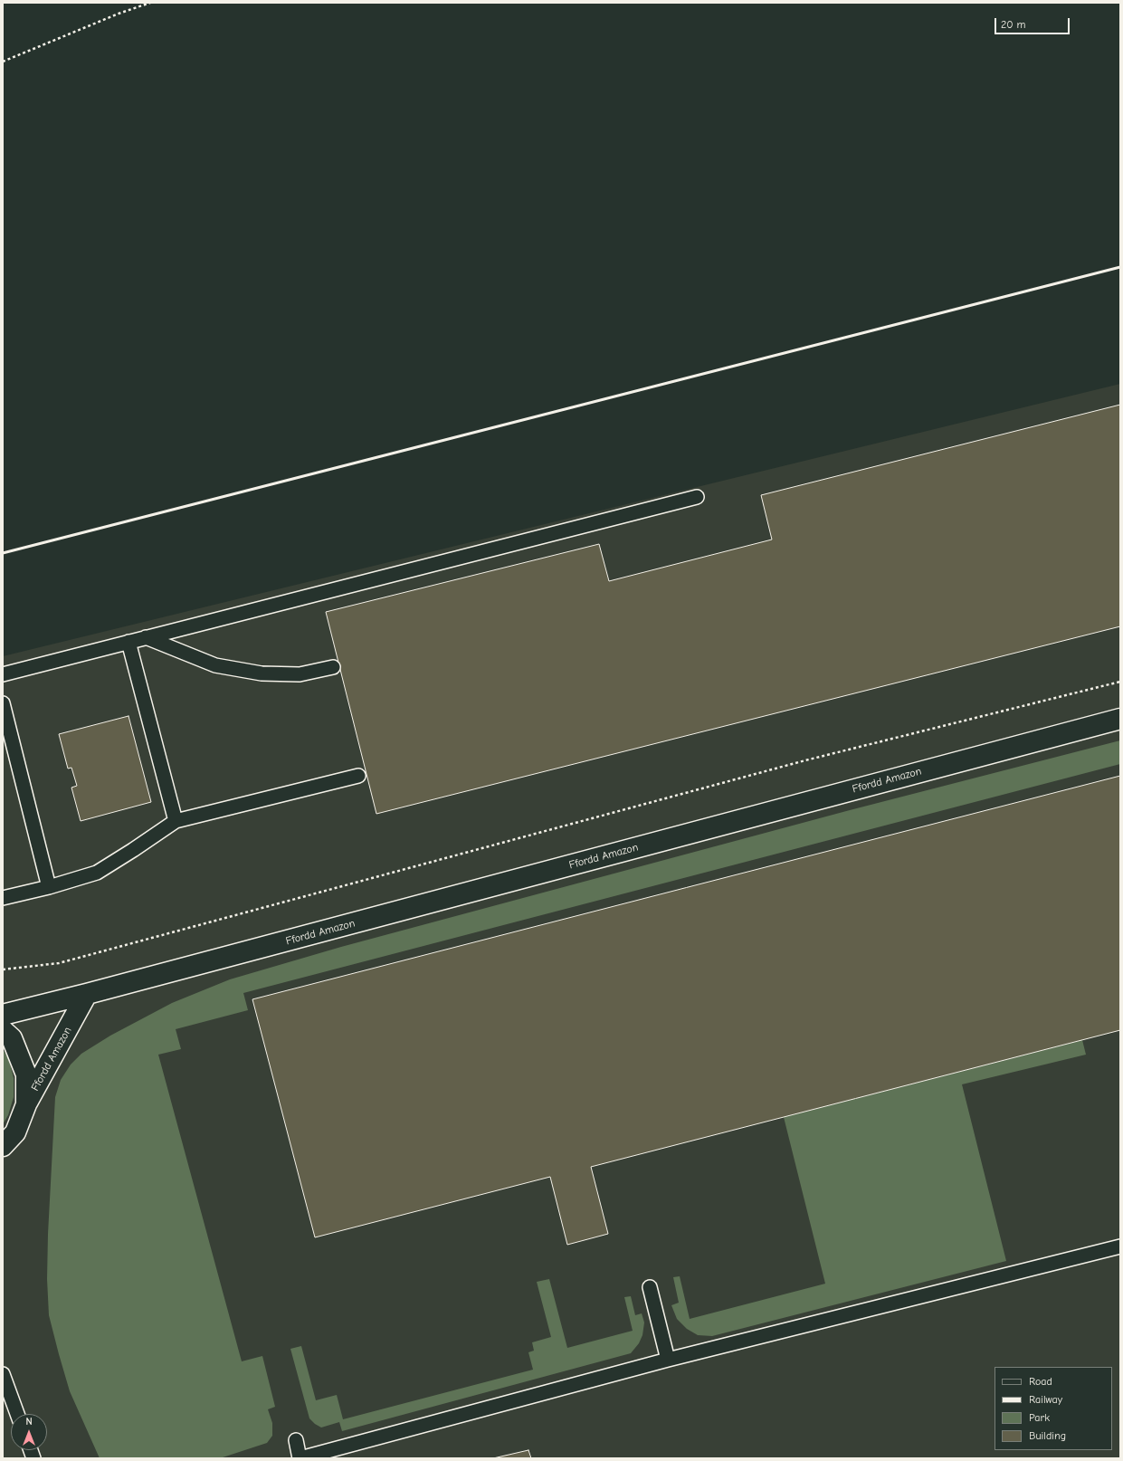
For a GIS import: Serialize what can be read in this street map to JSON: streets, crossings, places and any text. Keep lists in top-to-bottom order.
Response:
{
  "streets": {
    "street": ["Ffordd Amazon"]
  },
  "legend": [
    "Road",
    "Railway",
    "Park",
    "Building"
  ],
  "scale_bar": "20 m",
  "north": "top"
}
